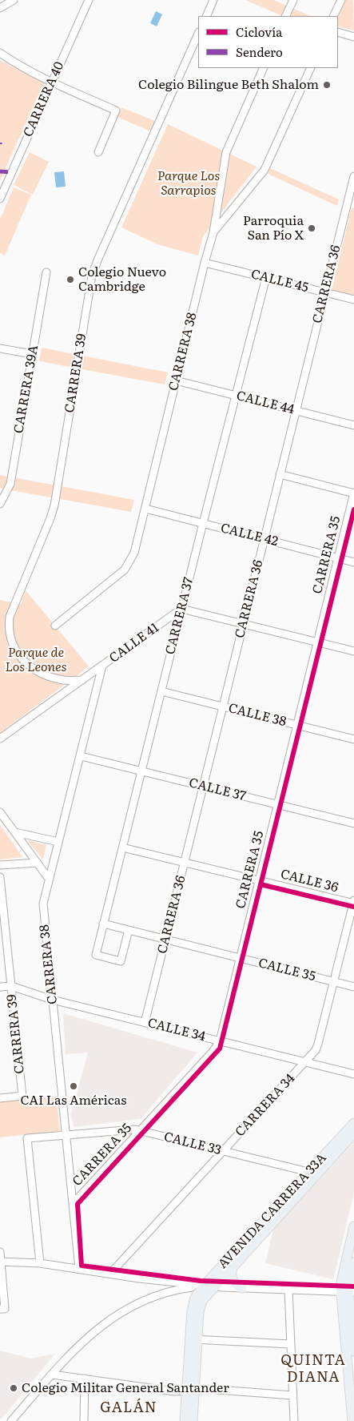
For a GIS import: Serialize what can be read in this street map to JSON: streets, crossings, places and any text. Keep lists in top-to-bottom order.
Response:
{
  "streets": {
    "main road": ["AVENIDA CARRERA 33A"],
    "street": [
      "CARRERA 40",
      "CALLE 45",
      "CARRERA 36",
      "CARRERA 38",
      "CARRERA 39",
      "CARRERA 39A",
      "CALLE 44",
      "CALLE 42",
      "CARRERA 35",
      "CARRERA 37",
      "CALLE 41",
      "CALLE 38",
      "CALLE 37",
      "CALLE 36",
      "CALLE 35",
      "CALLE 34",
      "CARRERA 34",
      "CALLE 33"
    ]
  },
  "crossings": [
    ["CALLE 45", "CARRERA 36"],
    ["CALLE 45", "CARRERA 38"],
    ["CALLE 45", "CARRERA 37"],
    ["CARRERA 36", "CALLE 44"],
    ["CARRERA 36", "CALLE 42"],
    ["CARRERA 36", "CALLE 38"],
    ["CARRERA 36", "CALLE 37"],
    ["CARRERA 36", "CALLE 36"],
    ["CARRERA 36", "CALLE 35"],
    ["CARRERA 36", "CALLE 34"],
    ["CARRERA 38", "CALLE 44"],
    ["CARRERA 38", "CALLE 42"],
    ["CARRERA 38", "CARRERA 35"],
    ["CARRERA 38", "CALLE 41"],
    ["CARRERA 38", "CALLE 37"],
    ["CARRERA 38", "CALLE 34"],
    ["CARRERA 38", "CALLE 33"],
    ["CARRERA 39", "CALLE 41"],
    ["CARRERA 39", "CALLE 34"],
    ["CALLE 44", "CARRERA 37"],
    ["CALLE 42", "CARRERA 35"],
    ["CALLE 42", "CARRERA 37"],
    ["CARRERA 35", "CALLE 38"],
    ["CARRERA 35", "CALLE 37"],
    ["CARRERA 35", "CALLE 36"],
    ["CARRERA 35", "CALLE 35"],
    ["CARRERA 35", "CALLE 34"],
    ["CARRERA 35", "CALLE 33"],
    ["CARRERA 37", "CALLE 41"],
    ["CARRERA 37", "CALLE 38"],
    ["CARRERA 37", "CALLE 37"],
    ["CARRERA 37", "CALLE 36"],
    ["CARRERA 37", "CALLE 35"],
    ["CALLE 36", "CARRERA 34"],
    ["CALLE 35", "CARRERA 34"],
    ["CALLE 34", "CARRERA 34"],
    ["CARRERA 34", "CALLE 33"],
    ["CALLE 33", "AVENIDA CARRERA 33A"]
  ],
  "districts": ["QUINTA DIANA", "GALÁN"],
  "parks": ["Parque Los Sarrapios", "Parque de Los Leones"],
  "places": [
    "Colegio Bilingue Beth Shalom",
    "Parroquia San Pío X",
    "Colegio Nuevo Cambridge",
    "CAI Las Américas",
    "Colegio Militar General Santander"
  ],
  "legend": ["Ciclovía", "Sendero"]
}
